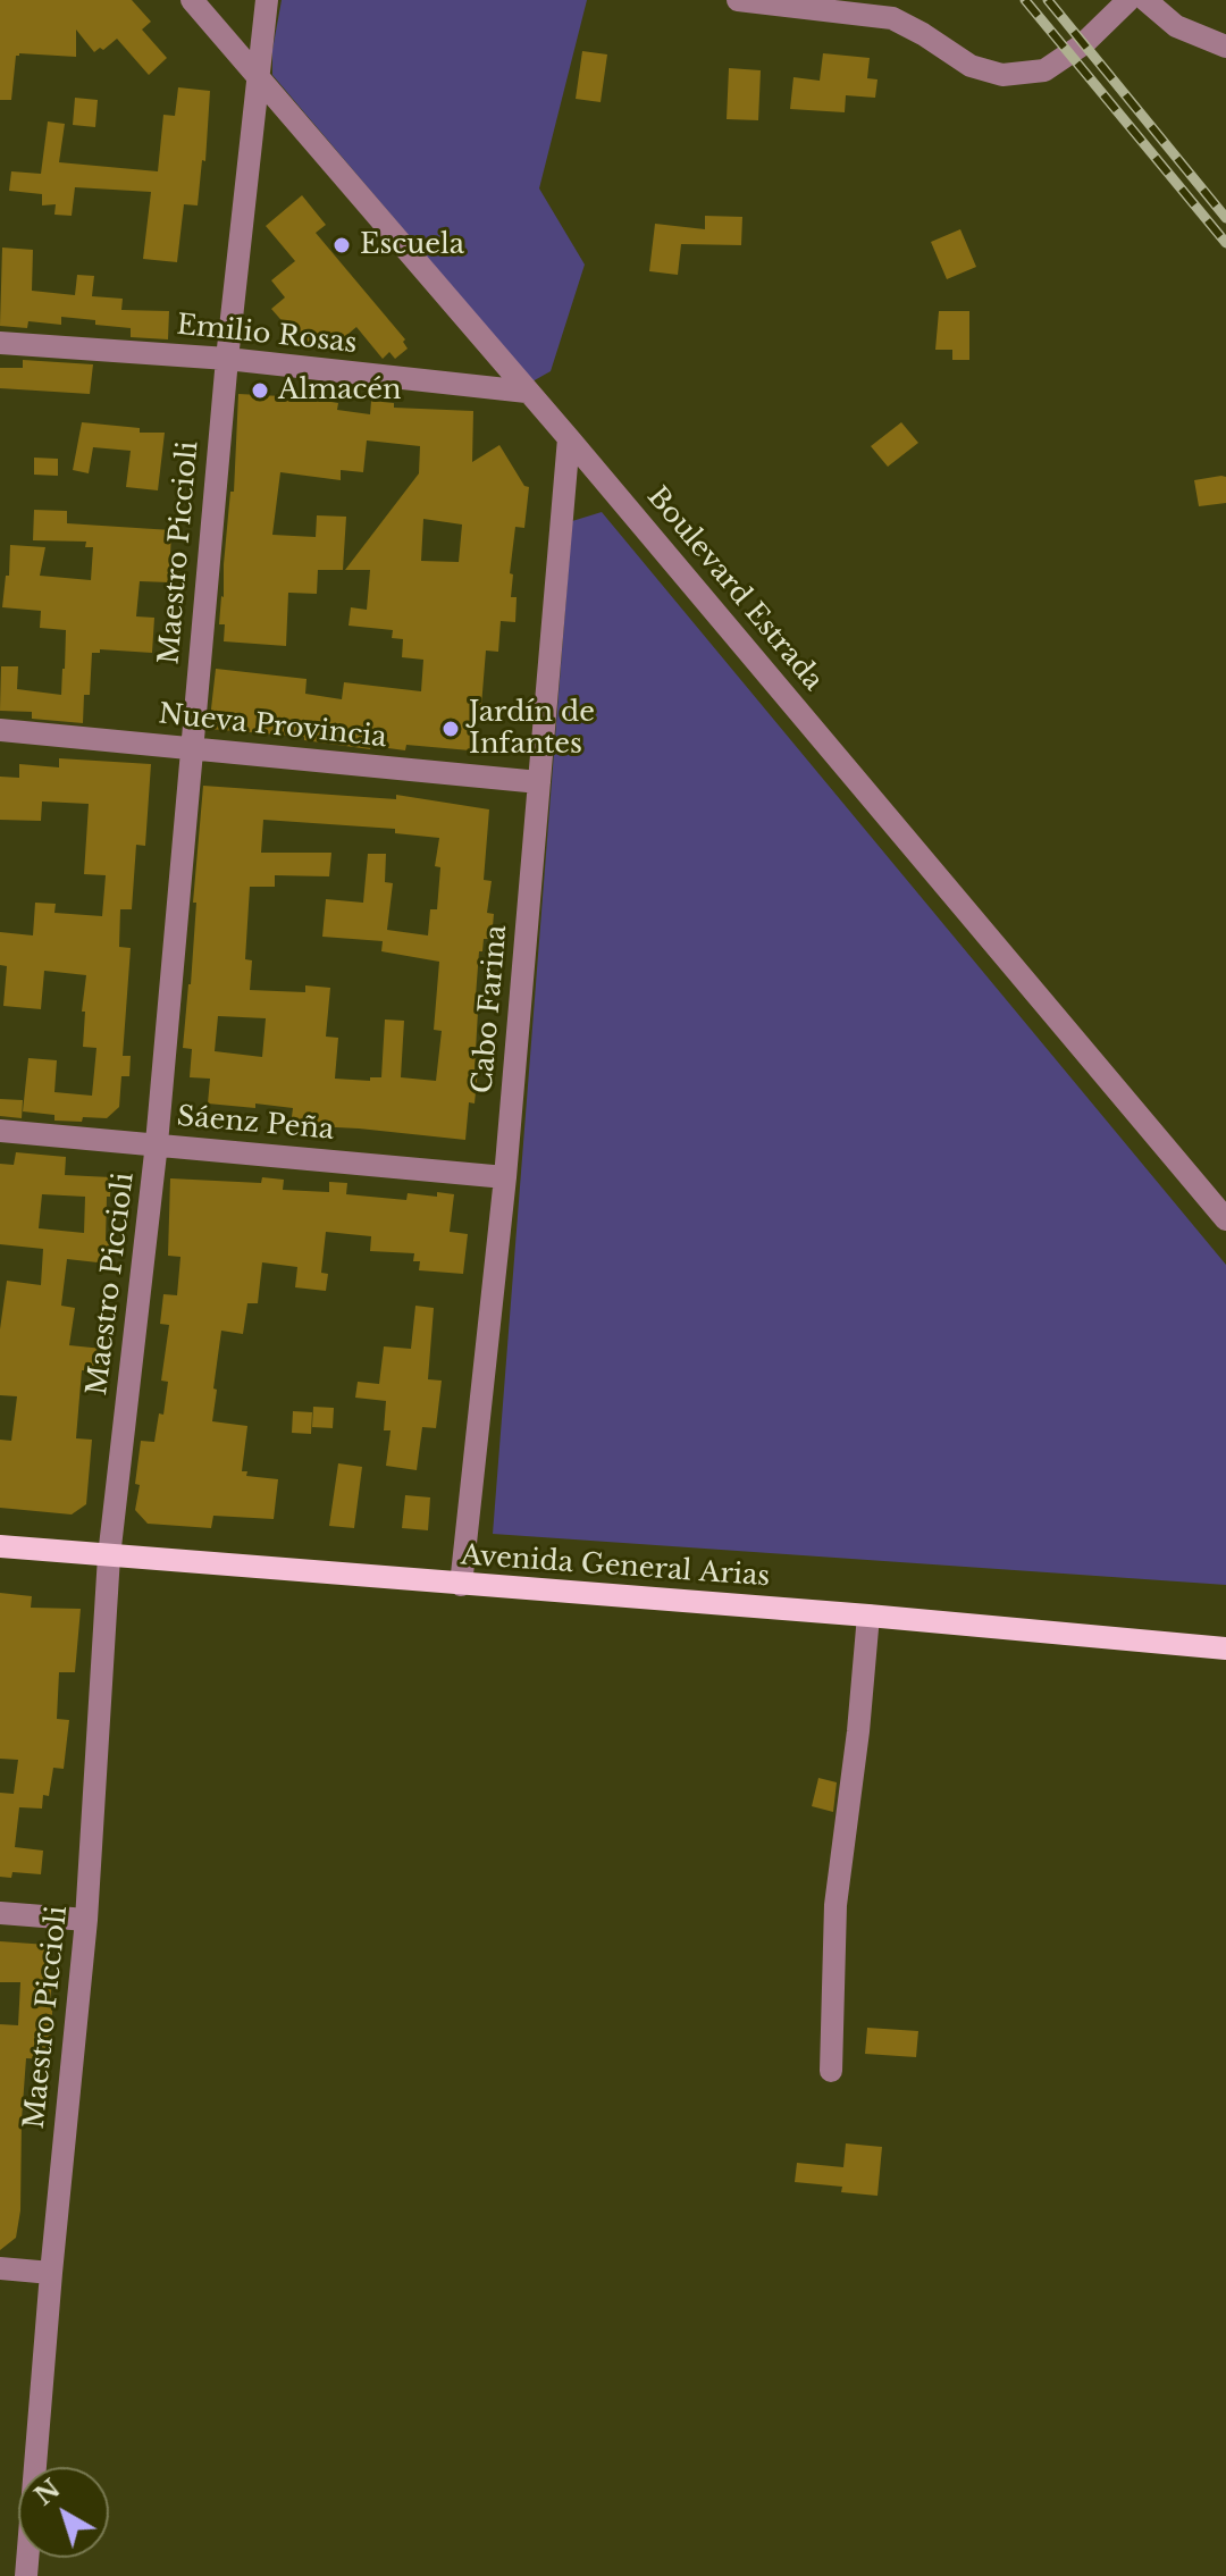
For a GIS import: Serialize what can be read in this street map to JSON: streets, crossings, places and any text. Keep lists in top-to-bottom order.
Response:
{
  "streets": {
    "main road": ["Avenida General Arias"],
    "street": [
      "Emilio Rosas",
      "Maestro Piccioli",
      "Boulevard Estrada",
      "Nueva Provincia",
      "Cabo Farina",
      "Sáenz Peña"
    ]
  },
  "crossings": [
    ["Emilio Rosas", "Maestro Piccioli"],
    ["Emilio Rosas", "Boulevard Estrada"],
    ["Maestro Piccioli", "Boulevard Estrada"],
    ["Maestro Piccioli", "Nueva Provincia"],
    ["Maestro Piccioli", "Sáenz Peña"],
    ["Maestro Piccioli", "Avenida General Arias"],
    ["Boulevard Estrada", "Cabo Farina"],
    ["Nueva Provincia", "Cabo Farina"],
    ["Cabo Farina", "Sáenz Peña"],
    ["Cabo Farina", "Avenida General Arias"]
  ],
  "places": ["Escuela", "Almacén", "Jardín de Infantes"],
  "north": "top left"
}
